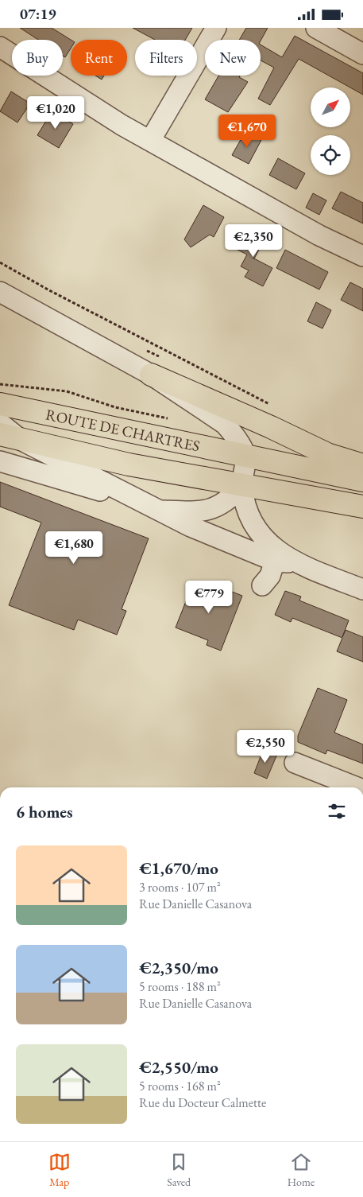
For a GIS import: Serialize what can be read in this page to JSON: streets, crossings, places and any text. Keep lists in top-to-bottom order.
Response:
{
  "streets": {
    "main road": ["ROUTE DE CHARTRES"]
  },
  "north": "top right",
  "page": {
    "status": "07:19",
    "chip": [
      "Buy",
      "Rent",
      "Filters",
      "New"
    ],
    "price": [
      "€1,020",
      "€1,670",
      "€2,350",
      "€1,680",
      "€779",
      "€2,550"
    ],
    "heading": "6 homes",
    "list": [
      {
        "name": "€1,670/mo",
        "note": "3 rooms · 107 m² · Rue Danielle Casanova"
      },
      {
        "name": "€2,350/mo",
        "note": "5 rooms · 188 m² · Rue Danielle Casanova"
      },
      {
        "name": "€2,550/mo",
        "note": "5 rooms · 168 m² · Rue du Docteur Calmette"
      }
    ],
    "tabs": ["Map", "Saved", "Home"]
  }
}
